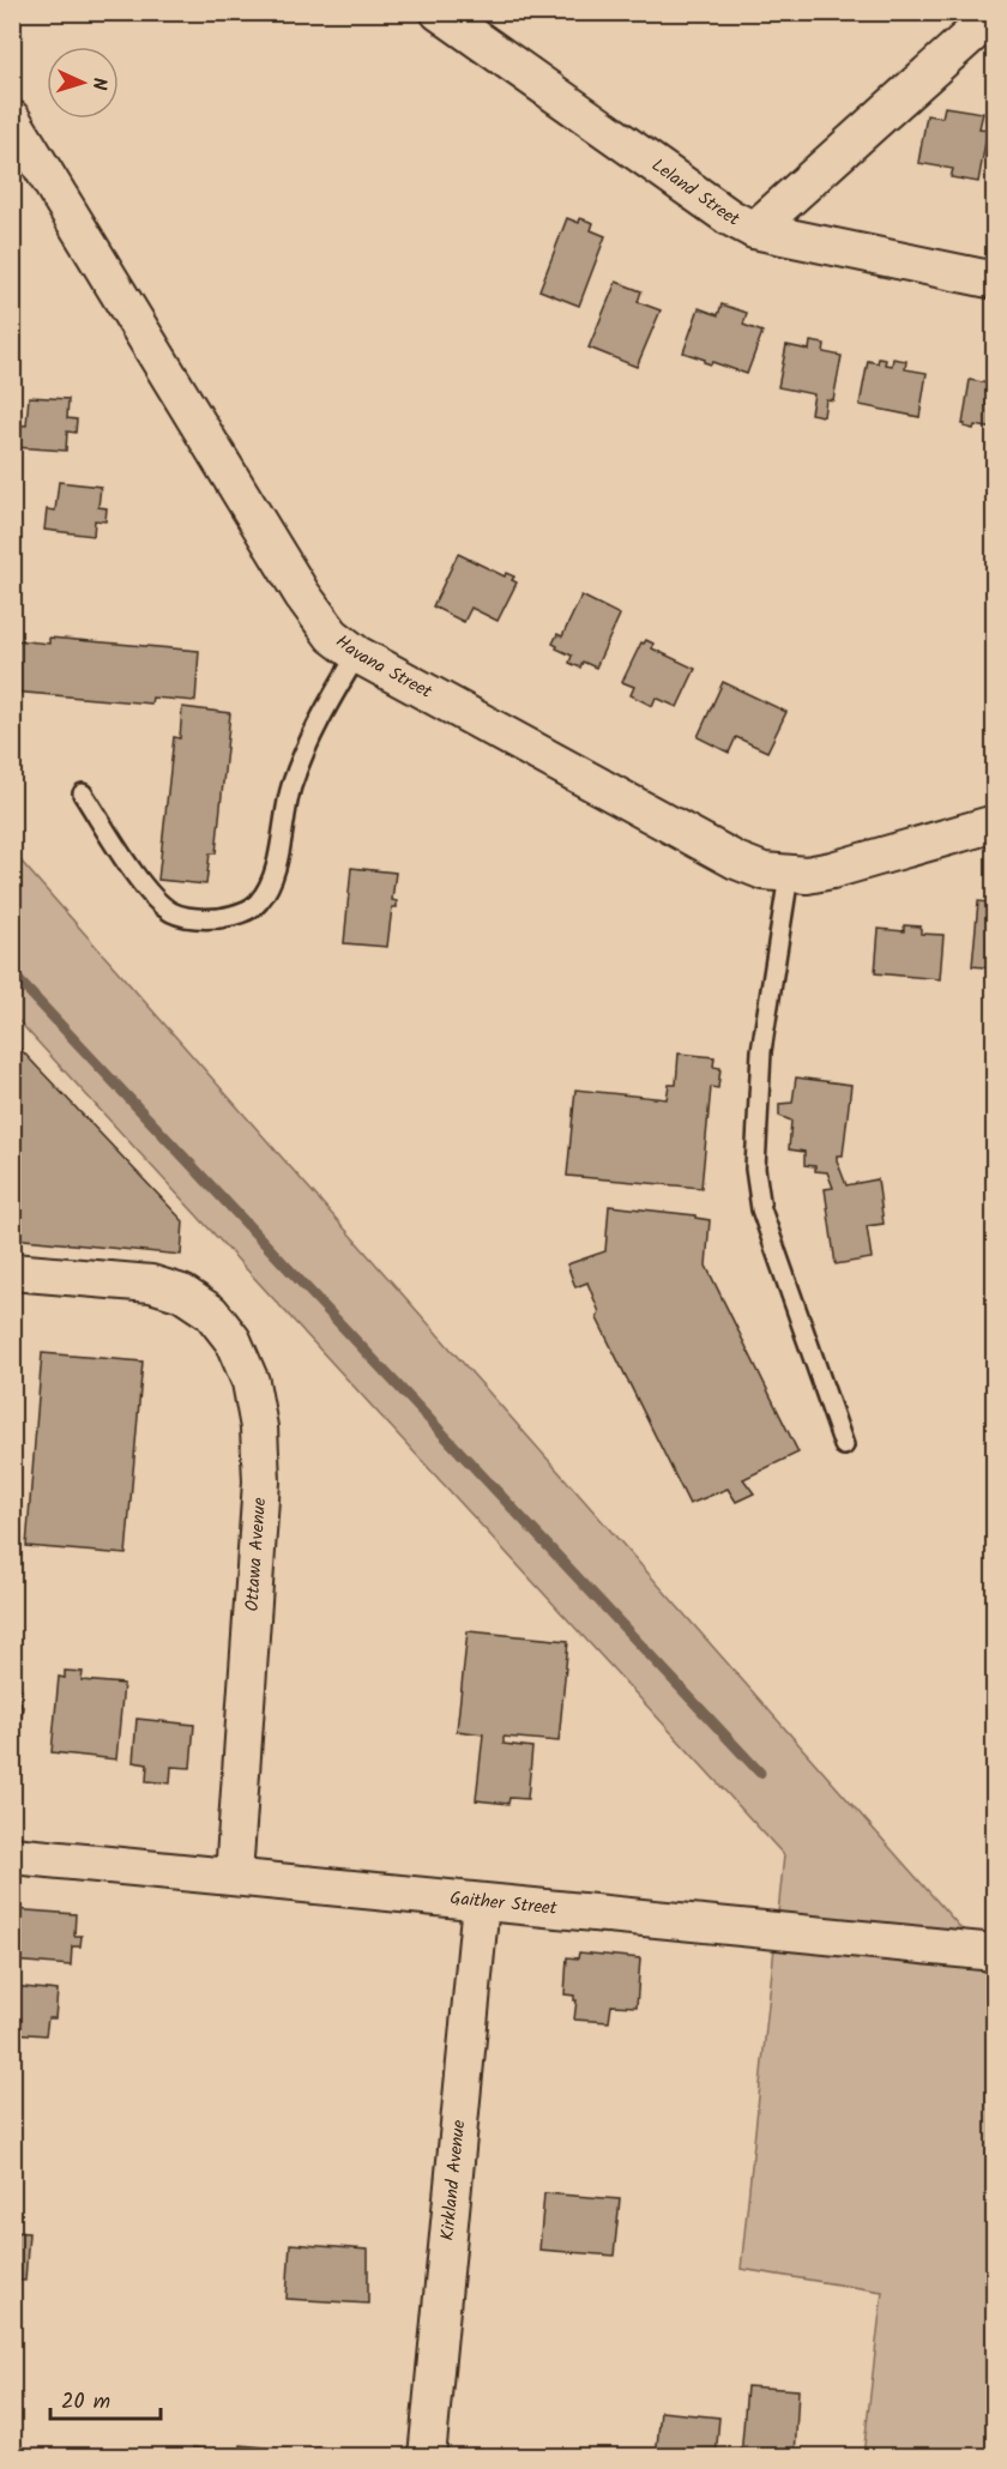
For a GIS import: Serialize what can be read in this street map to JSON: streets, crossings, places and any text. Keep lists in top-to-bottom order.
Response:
{
  "streets": {
    "street": [
      "Leland Street",
      "Havana Street",
      "Ottawa Avenue",
      "Gaither Street",
      "Kirkland Avenue"
    ]
  },
  "crossings": [
    ["Ottawa Avenue", "Gaither Street"],
    ["Gaither Street", "Kirkland Avenue"]
  ],
  "scale_bar": "20 m",
  "north": "right"
}
